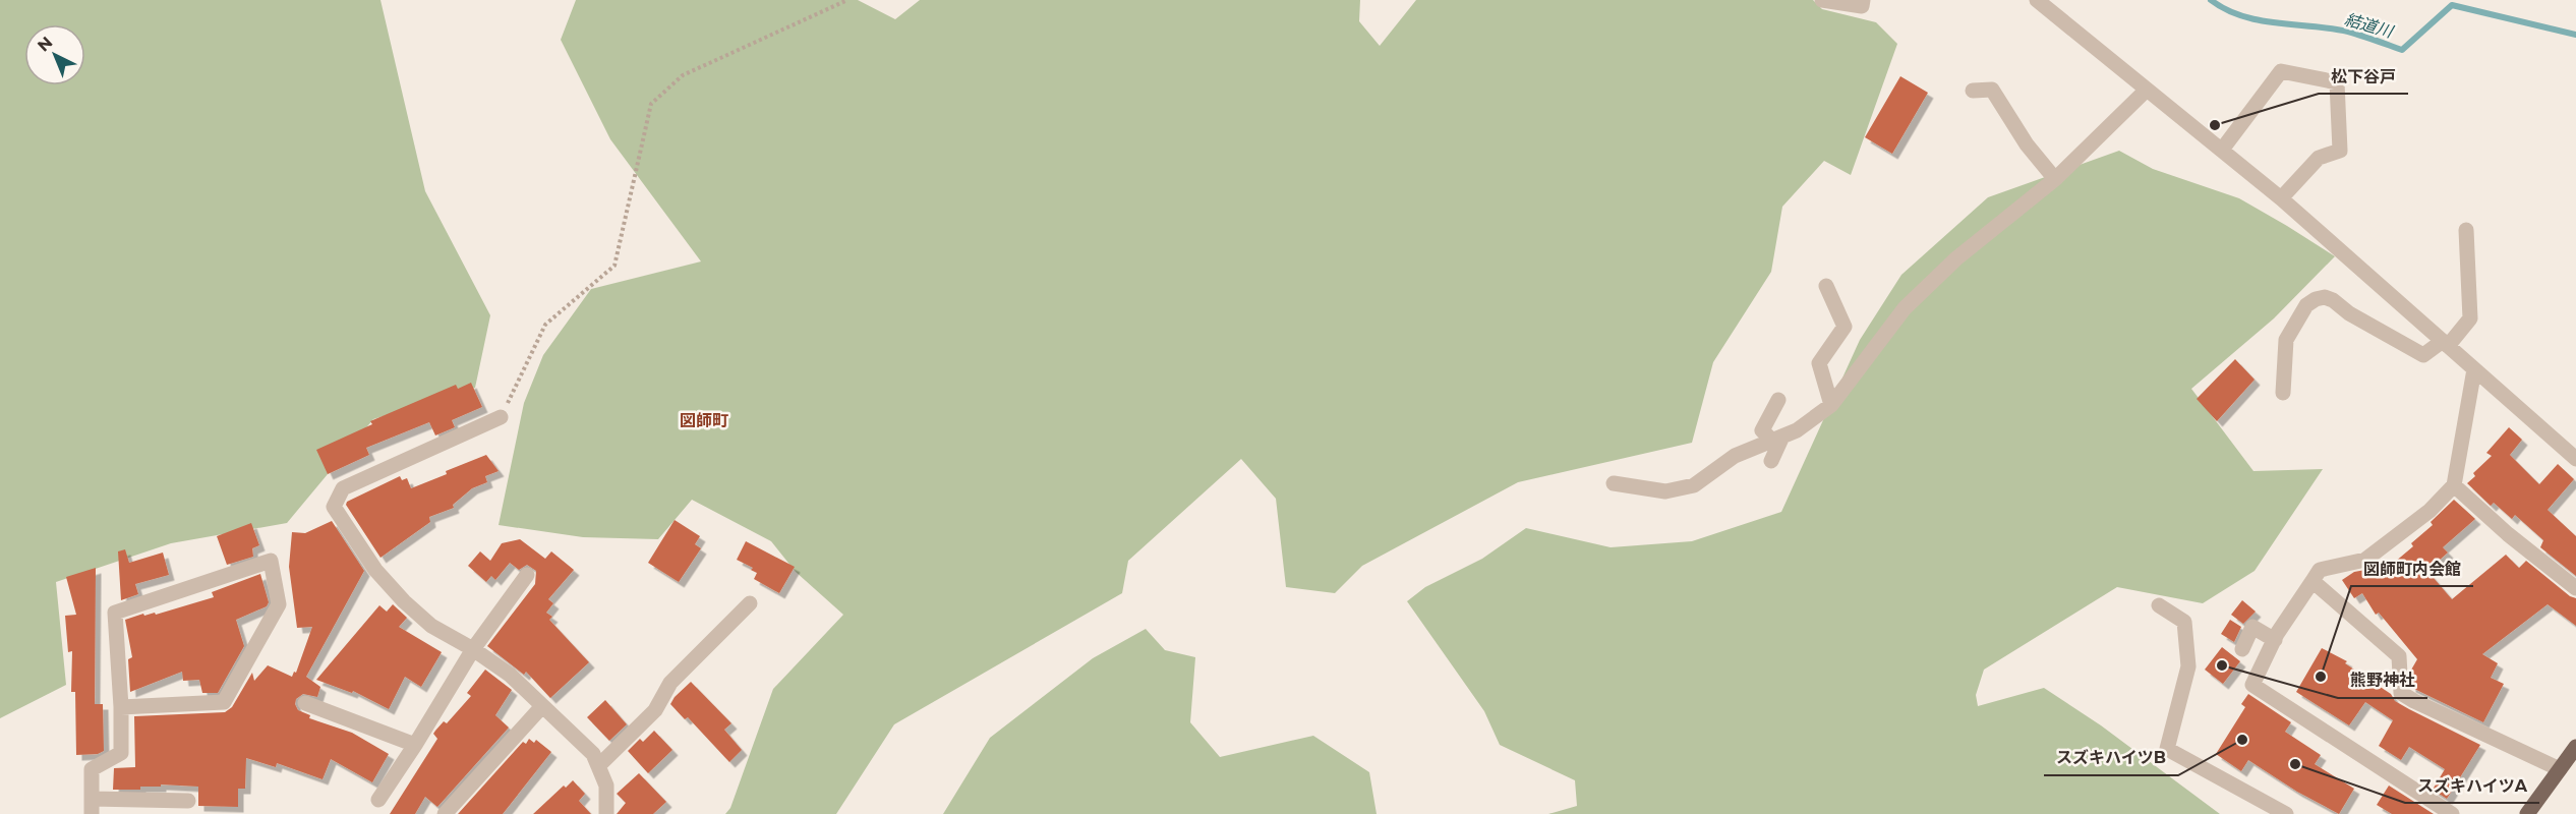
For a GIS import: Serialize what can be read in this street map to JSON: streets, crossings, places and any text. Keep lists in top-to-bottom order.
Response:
{
  "districts": ["図師町"],
  "water": ["結道川"],
  "places": [
    "松下谷戸",
    "熊野神社",
    "図師町内会館",
    "スズキハイツB",
    "スズキハイツA"
  ],
  "north": "top left"
}
